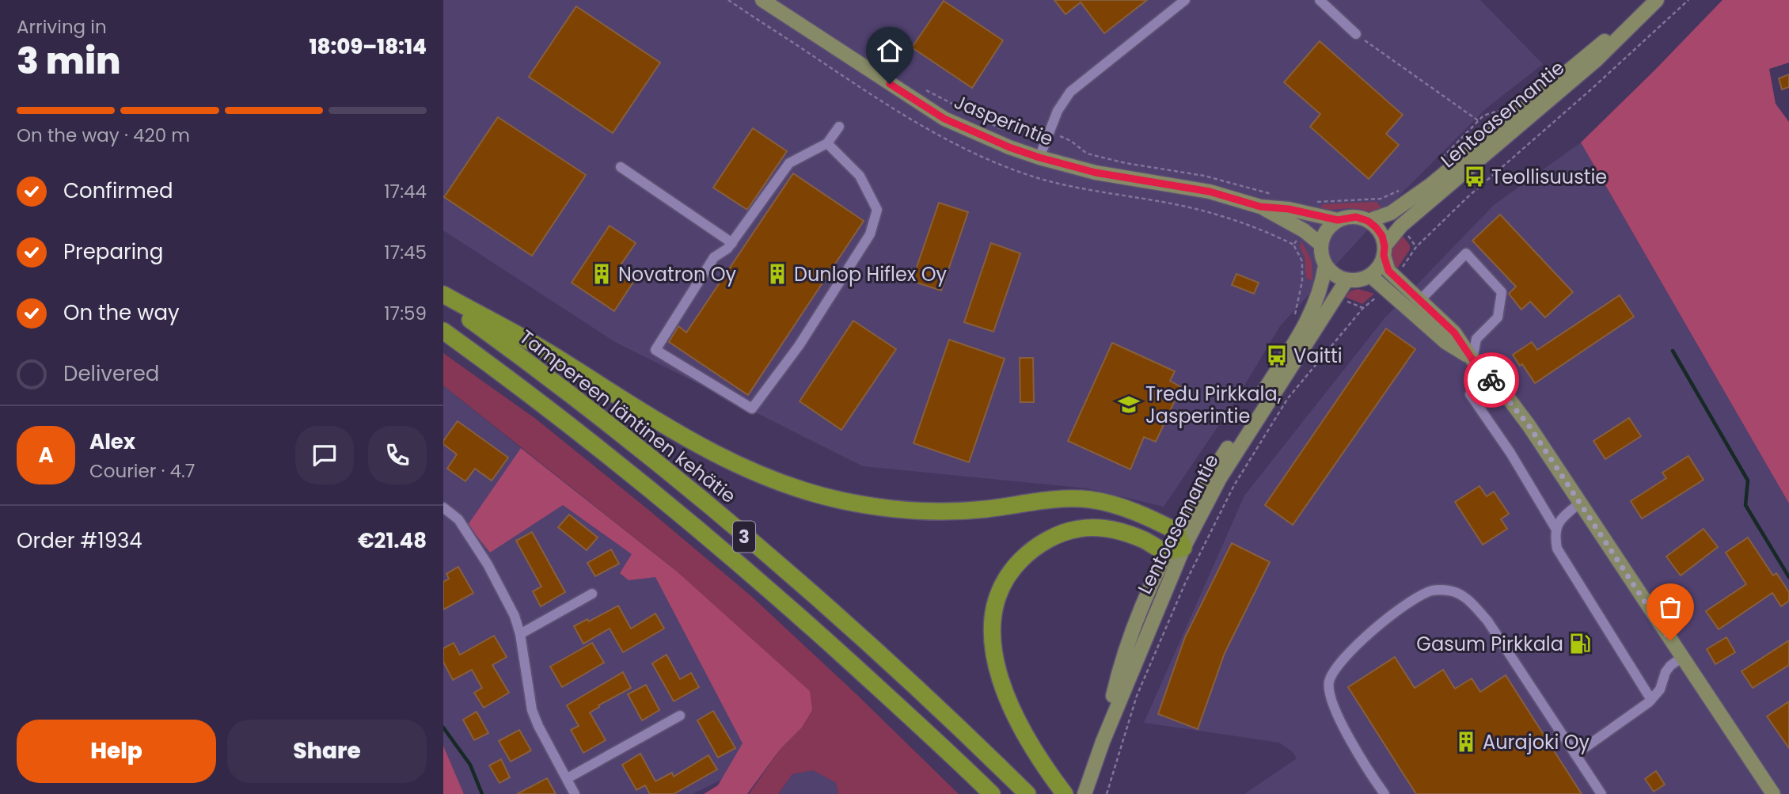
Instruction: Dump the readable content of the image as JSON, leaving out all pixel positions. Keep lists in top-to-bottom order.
{
  "streets": {
    "highway": ["Tampereen läntinen kehätie", "3"],
    "main road": ["Lentoasemantie", "Jasperintie"]
  },
  "crossings": [
    ["Lentoasemantie", "Jasperintie"]
  ],
  "places": {
    "bus stop": ["Teollisuustie", "Vaitti"],
    "building": ["Novatron Oy", "Dunlop Hiflex Oy", "Aurajoki Oy"],
    "school or university": ["Tredu Pirkkala, Jasperintie"],
    "fuel station": ["Gasum Pirkkala"]
  },
  "page": {
    "heading": ["3 min", "Arriving in", "18:09–18:14"],
    "panel": [
      "Alex",
      "Courier · 4.7",
      "Order #1934",
      "€21.48"
    ],
    "bar": "On the way · 420 m",
    "list": [
      ["Confirmed", "17:44"],
      ["Preparing", "17:45"],
      ["On the way", "17:59"],
      "Delivered"
    ],
    "round": "A",
    "buttons": ["Help", "Share"]
  }
}
